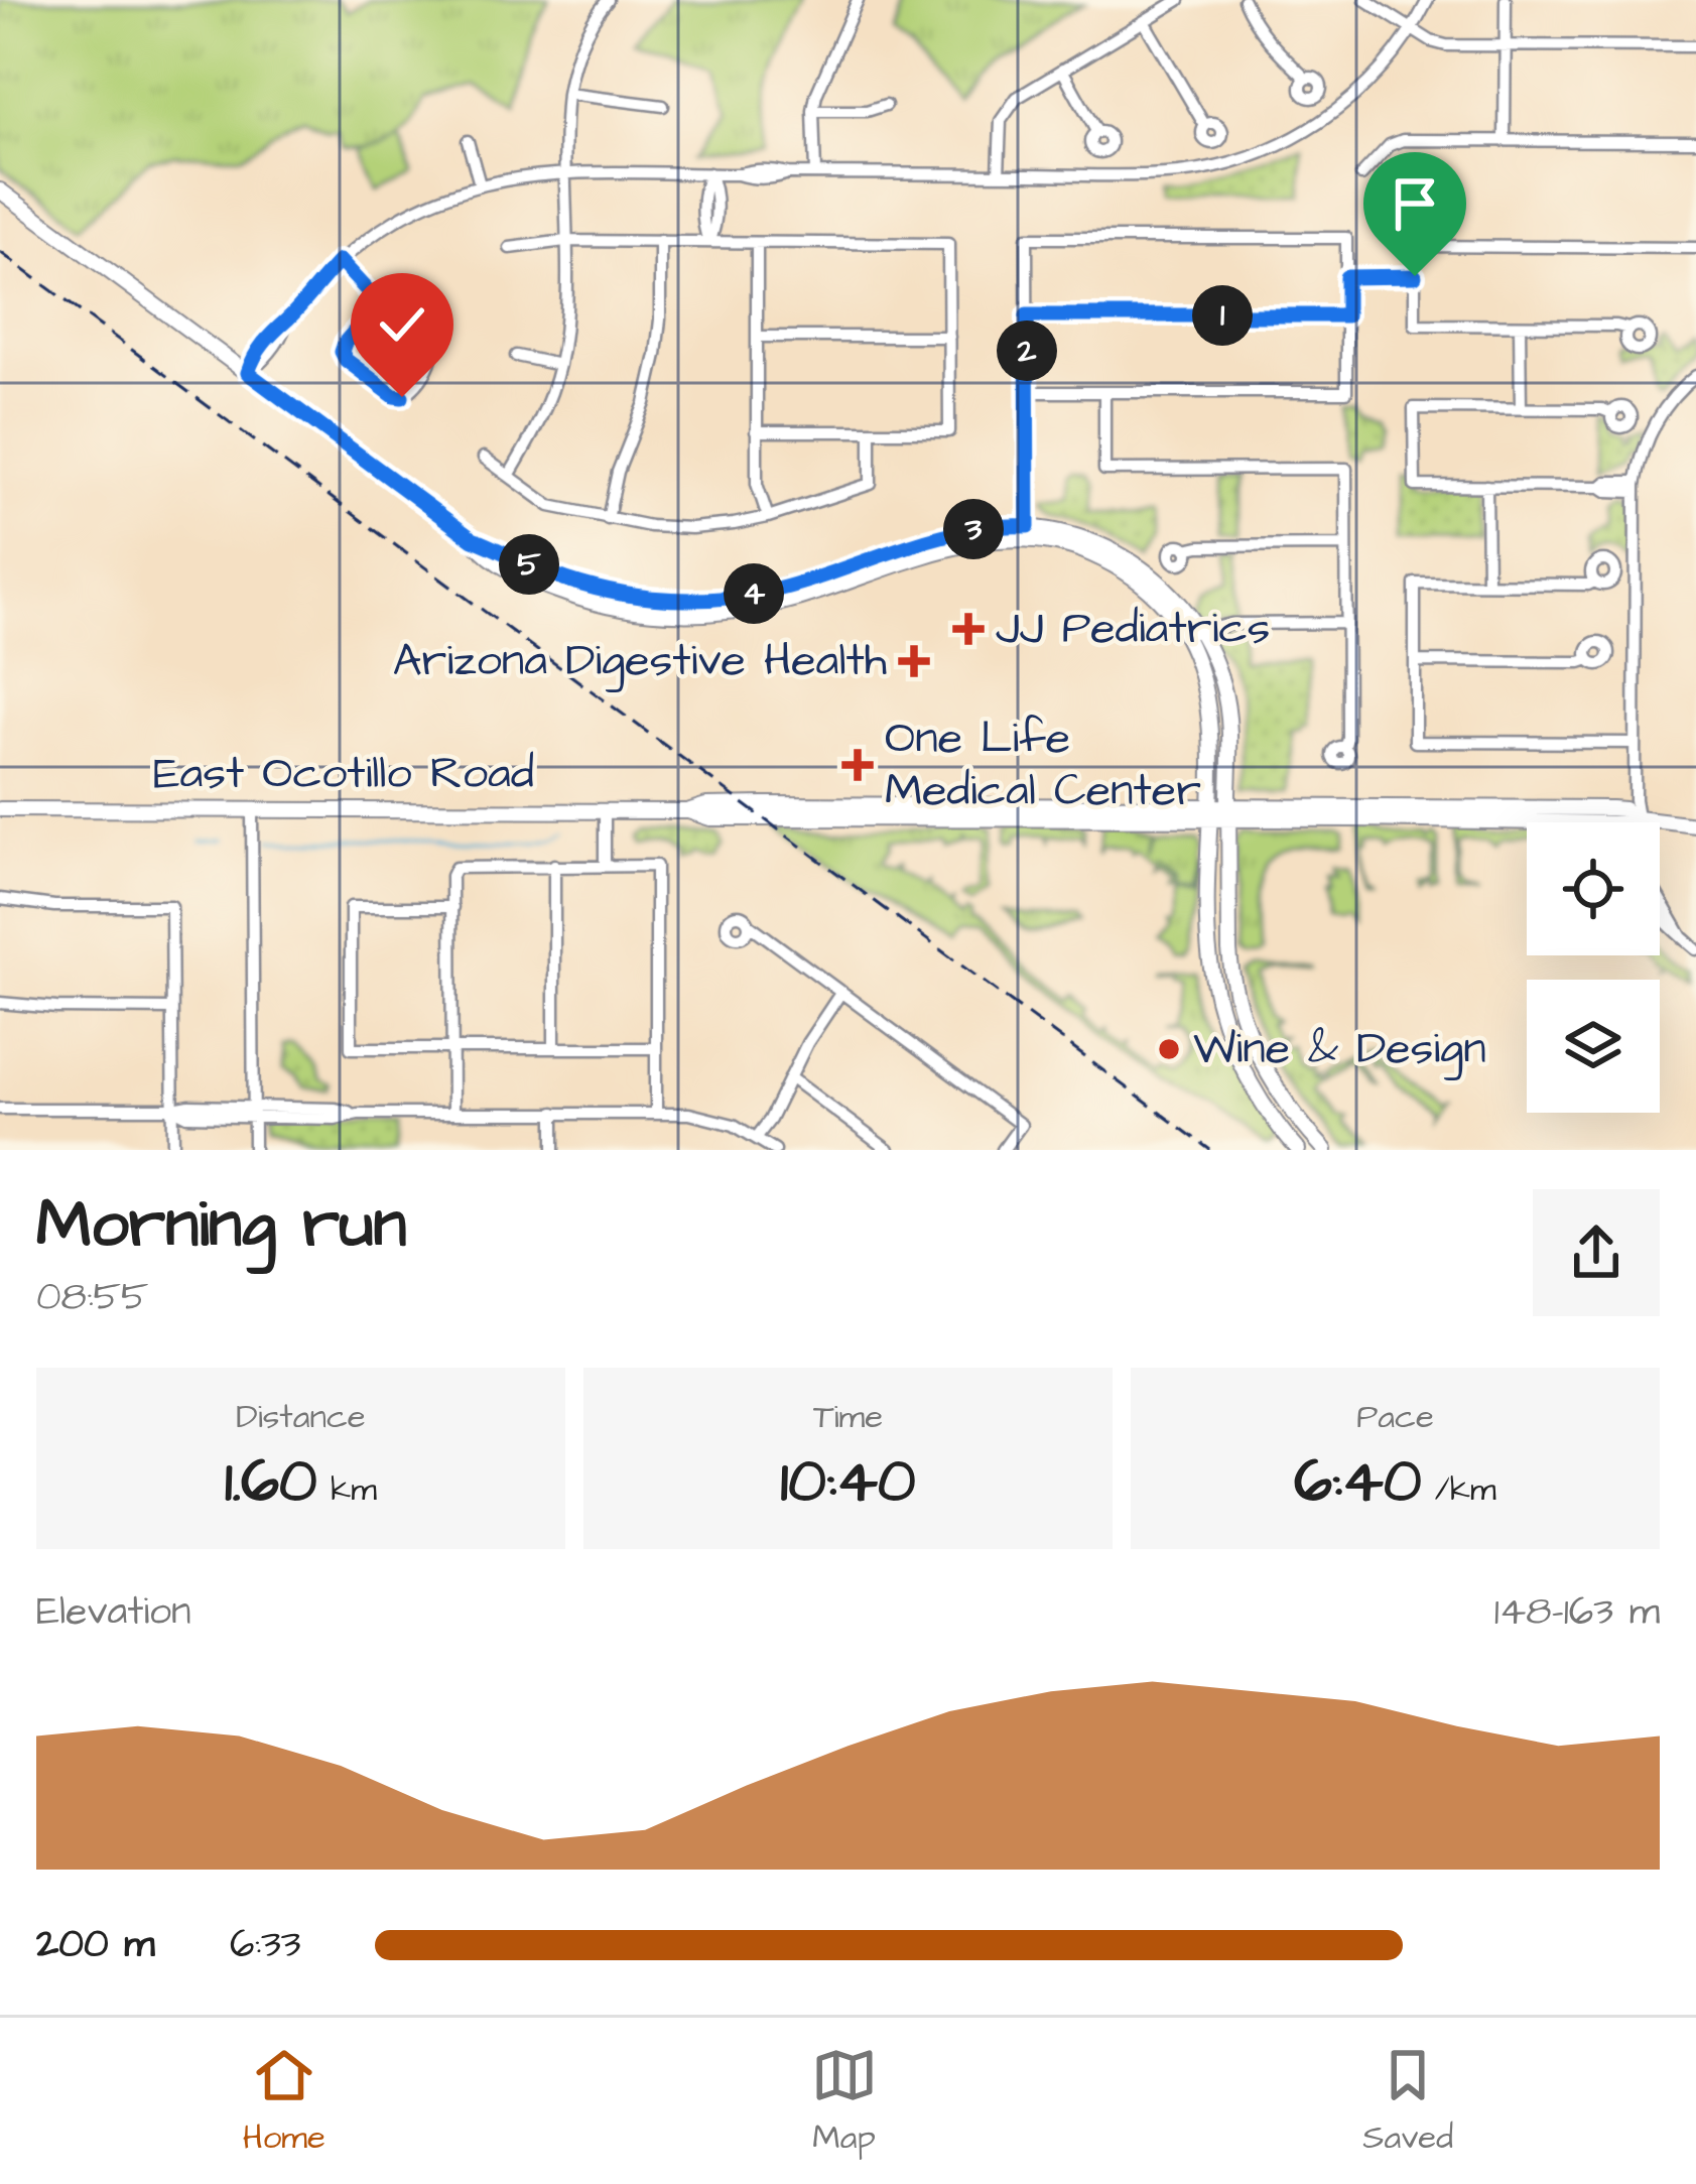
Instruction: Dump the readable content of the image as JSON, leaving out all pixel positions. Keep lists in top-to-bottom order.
{
  "streets": {
    "main road": ["East Ocotillo Road"]
  },
  "places": {
    "health": ["JJ Pediatrics", "Arizona Digestive Health", "One Life Medical Center"],
    "other": ["Wine & Design"]
  },
  "page": {
    "pins": [
      "1",
      "2",
      "3",
      "5",
      "4"
    ],
    "heading": ["Morning run", "08:55"],
    "stats": [
      ["Distance", "1.60 km"],
      ["Time", "10:40"],
      ["Pace", "6:40 /km"]
    ],
    "chart": ["Elevation", "148–163 m"],
    "list": [
      {
        "name": "200 m",
        "note": "6:33"
      }
    ],
    "tabs": ["Home", "Map", "Saved"]
  }
}
